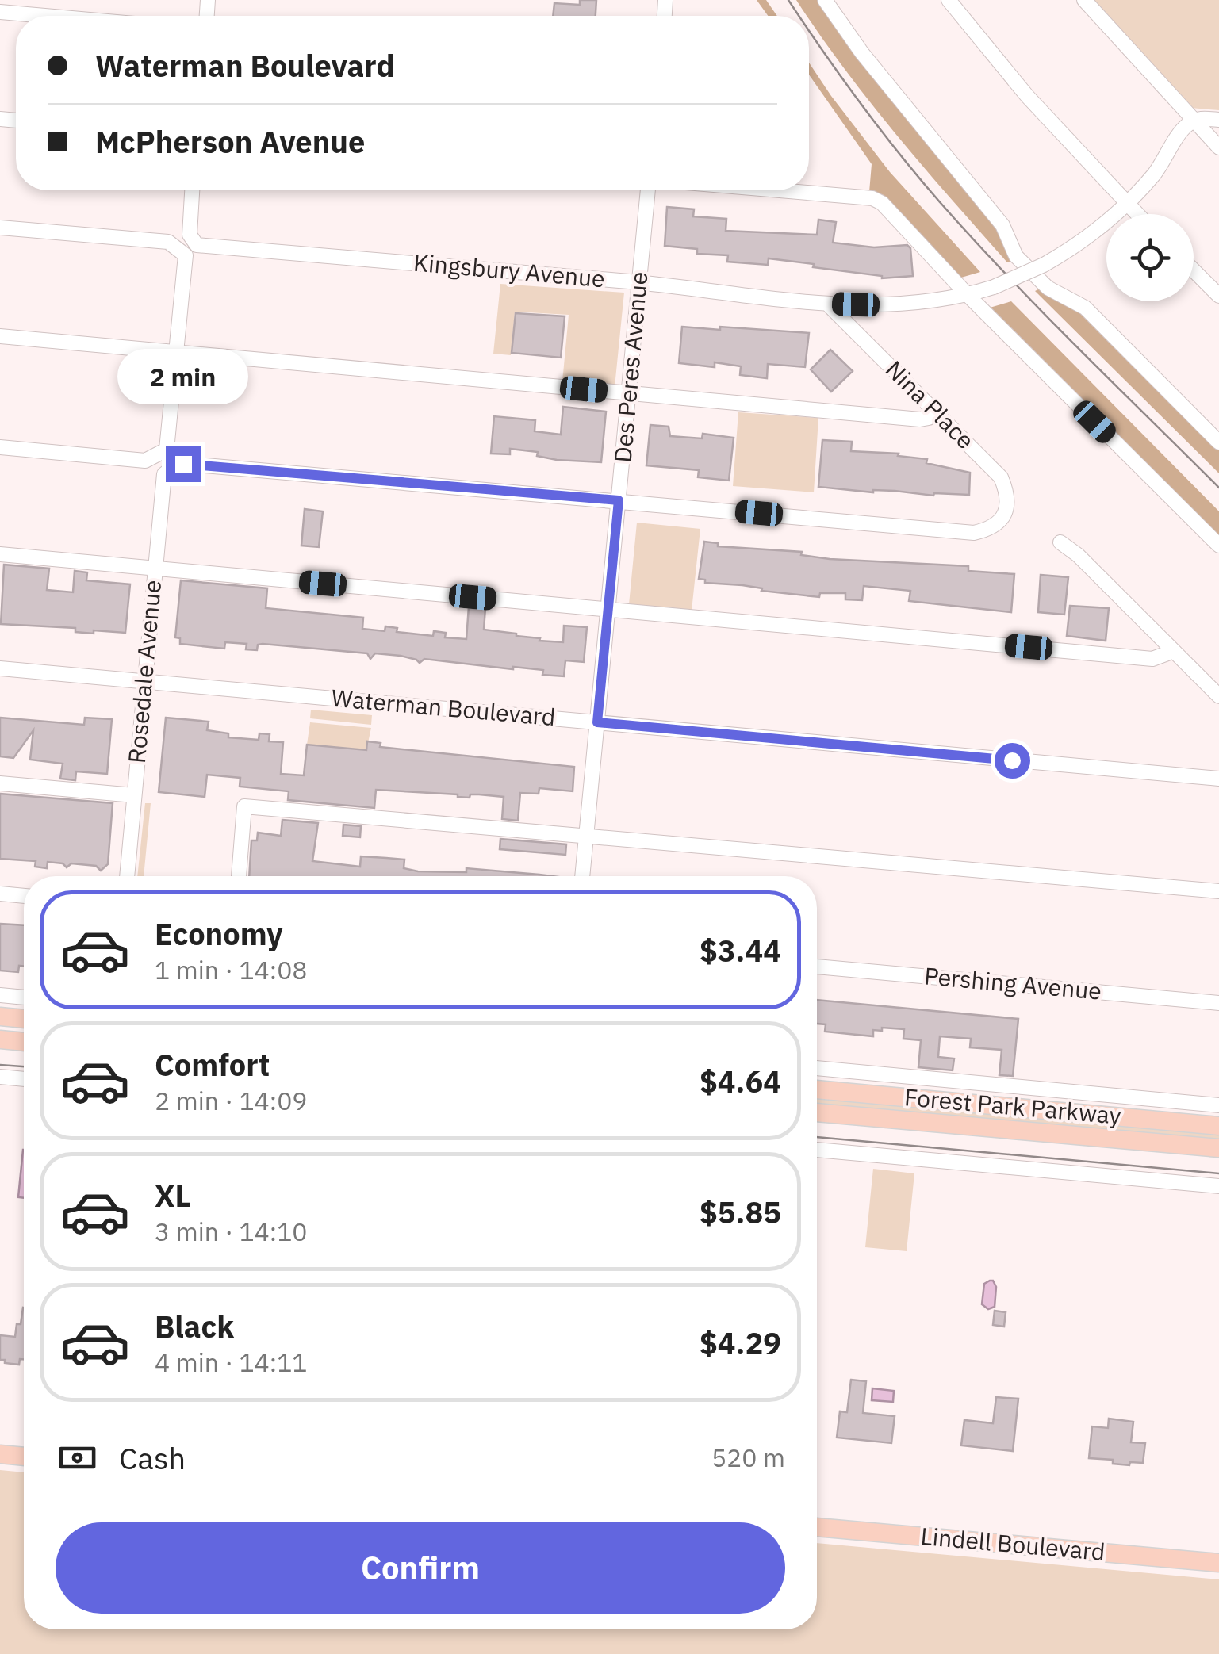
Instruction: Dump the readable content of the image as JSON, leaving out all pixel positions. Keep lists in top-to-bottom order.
{
  "streets": {
    "main road": ["Forest Park Parkway", "Lindell Boulevard"],
    "street": [
      "Kingsbury Avenue",
      "Des Peres Avenue",
      "Nina Place",
      "Rosedale Avenue",
      "Waterman Boulevard",
      "Pershing Avenue"
    ]
  },
  "crossings": [
    ["Kingsbury Avenue", "Des Peres Avenue"],
    ["Kingsbury Avenue", "Nina Place"],
    ["Des Peres Avenue", "Nina Place"],
    ["Des Peres Avenue", "Rosedale Avenue"],
    ["Des Peres Avenue", "Waterman Boulevard"],
    ["Nina Place", "Rosedale Avenue"],
    ["Rosedale Avenue", "Waterman Boulevard"]
  ],
  "page": {
    "banner": ["Waterman Boulevard", "McPherson Avenue"],
    "bubble": "2 min",
    "list": [
      {
        "name": "Economy",
        "note": "1 min · 14:08",
        "value": "$3.44"
      },
      {
        "name": "Comfort",
        "note": "2 min · 14:09",
        "value": "$4.64"
      },
      {
        "name": "XL",
        "note": "3 min · 14:10",
        "value": "$5.85"
      },
      {
        "name": "Black",
        "note": "4 min · 14:11",
        "value": "$4.29"
      }
    ],
    "pay": ["Cash", "520 m"],
    "buttons": "Confirm"
  }
}
